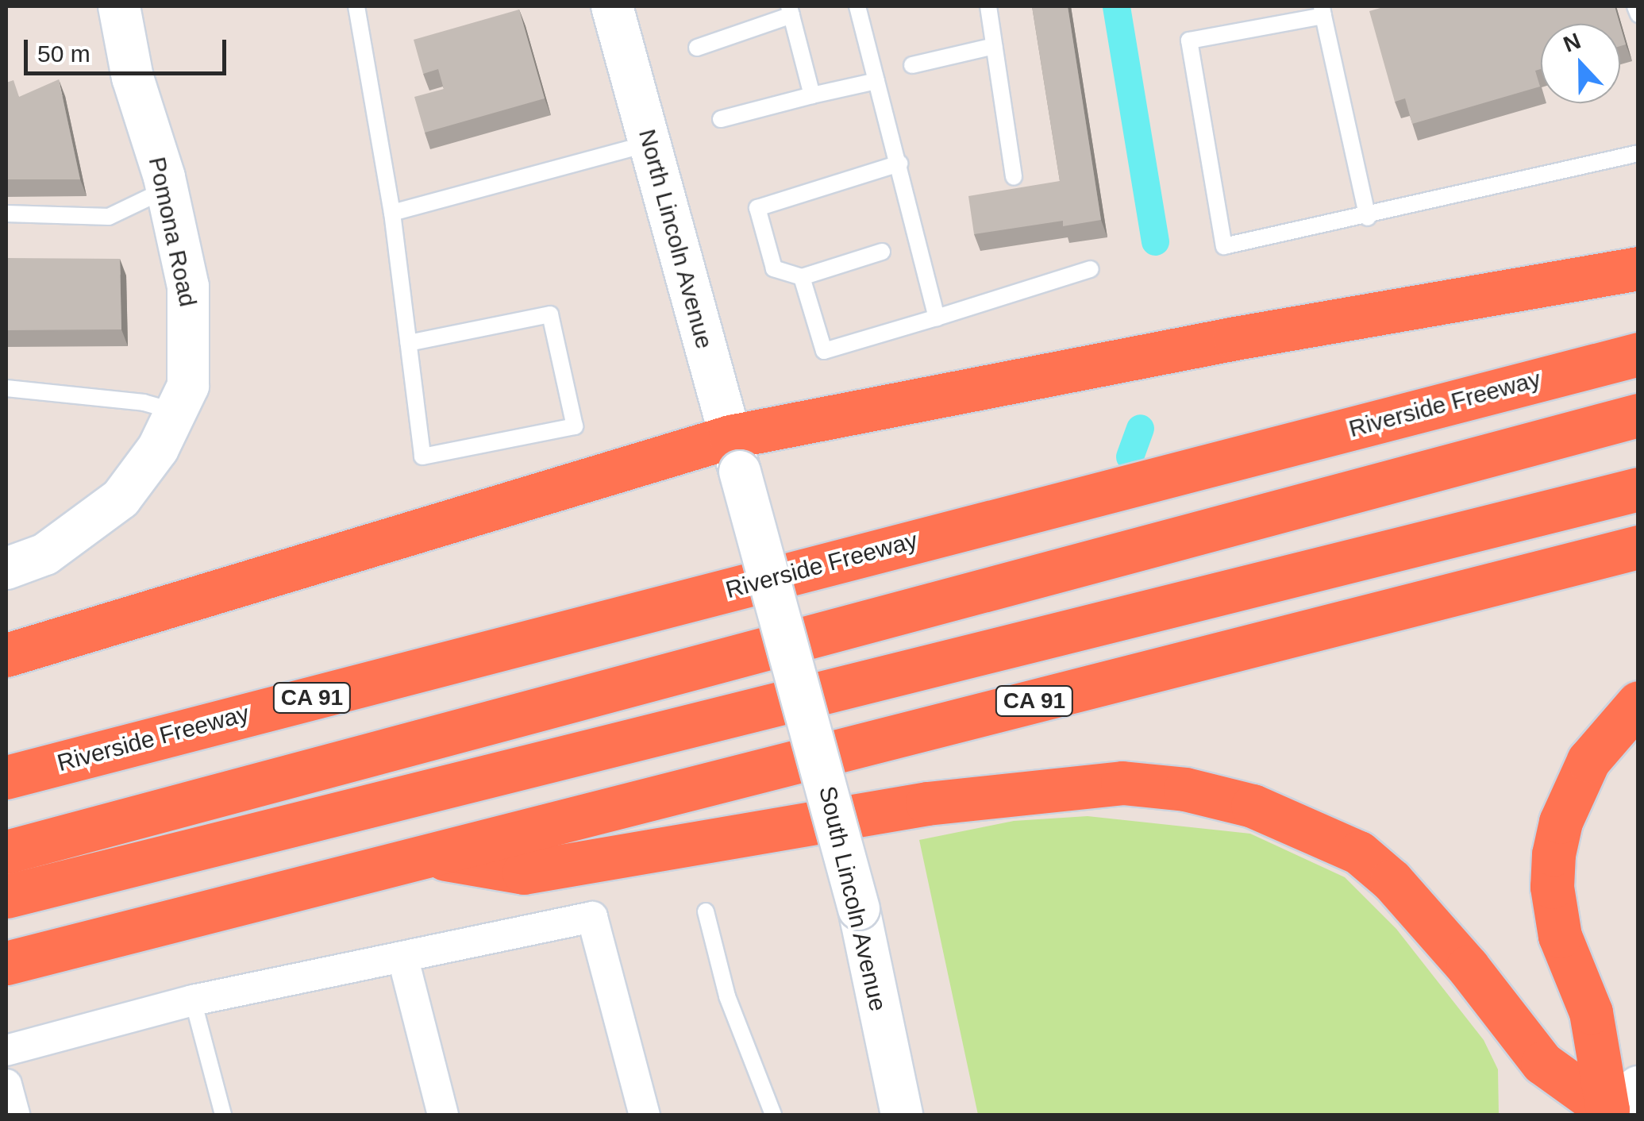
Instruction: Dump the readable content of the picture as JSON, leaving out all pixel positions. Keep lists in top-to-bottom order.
{
  "streets": {
    "highway": ["Riverside Freeway", "CA 91"],
    "main road": ["Pomona Road", "North Lincoln Avenue", "South Lincoln Avenue"]
  },
  "crossings": [
    ["North Lincoln Avenue", "South Lincoln Avenue"]
  ],
  "scale_bar": "50 m",
  "north": "top"
}
